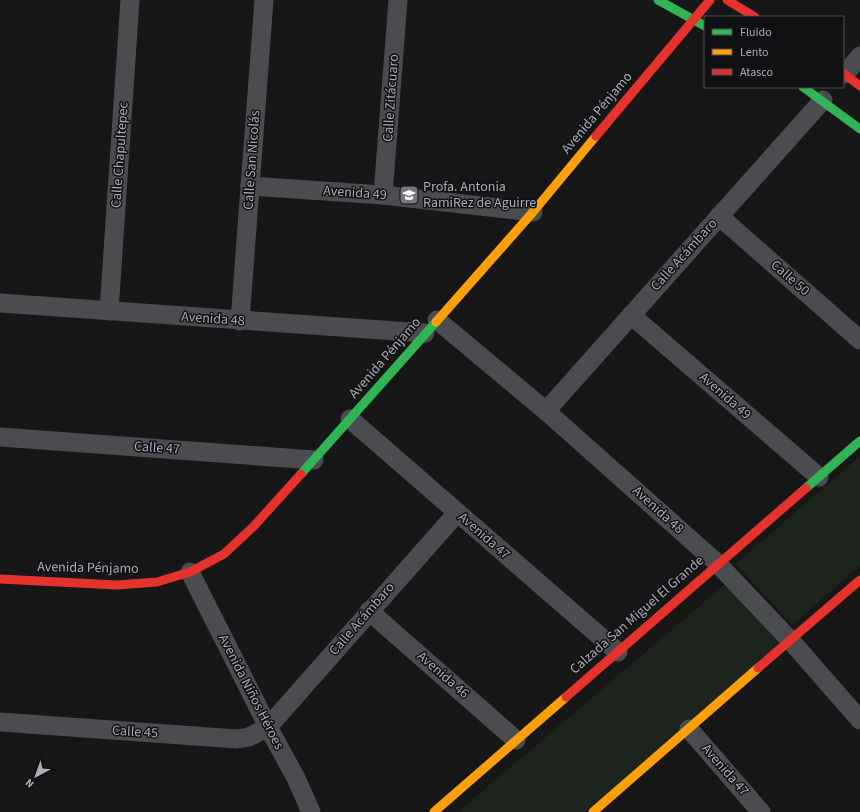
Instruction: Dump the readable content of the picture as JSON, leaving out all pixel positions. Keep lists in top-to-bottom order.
{
  "streets": {
    "street": [
      "Calle Zitácuaro",
      "Avenida Pénjamo",
      "Calle Chapultepec",
      "Calle San Nicolás",
      "Avenida 49",
      "Calle Acámbaro",
      "Calle 50",
      "Avenida 48",
      "Calle 47",
      "Avenida 47",
      "Calzada San Miguel El Grande",
      "Avenida 46",
      "Avenida Niños Héroes",
      "Calle 45"
    ]
  },
  "crossings": [
    ["Calle Zitácuaro", "Avenida 49"],
    ["Avenida Pénjamo", "Avenida 49"],
    ["Avenida Pénjamo", "Avenida 48"],
    ["Avenida Pénjamo", "Calle 47"],
    ["Avenida Pénjamo", "Avenida 47"],
    ["Avenida Pénjamo", "Avenida Niños Héroes"],
    ["Calle Chapultepec", "Avenida 48"],
    ["Calle San Nicolás", "Avenida 49"],
    ["Calle San Nicolás", "Avenida 48"],
    ["Avenida 49", "Calle Acámbaro"],
    ["Avenida 49", "Calzada San Miguel El Grande"],
    ["Calle Acámbaro", "Calle 50"],
    ["Calle Acámbaro", "Avenida 48"],
    ["Calle Acámbaro", "Avenida 47"],
    ["Calle Acámbaro", "Avenida 46"],
    ["Calle Acámbaro", "Avenida Niños Héroes"],
    ["Calle Acámbaro", "Calle 45"],
    ["Avenida 48", "Calzada San Miguel El Grande"],
    ["Avenida 47", "Calzada San Miguel El Grande"],
    ["Calzada San Miguel El Grande", "Avenida 46"],
    ["Avenida Niños Héroes", "Calle 45"]
  ],
  "places": {
    "school or university": ["Profa. Antonia RamiRez de Aguirre"]
  },
  "legend": ["Fluido", "Lento", "Atasco"],
  "north": "bottom left"
}
